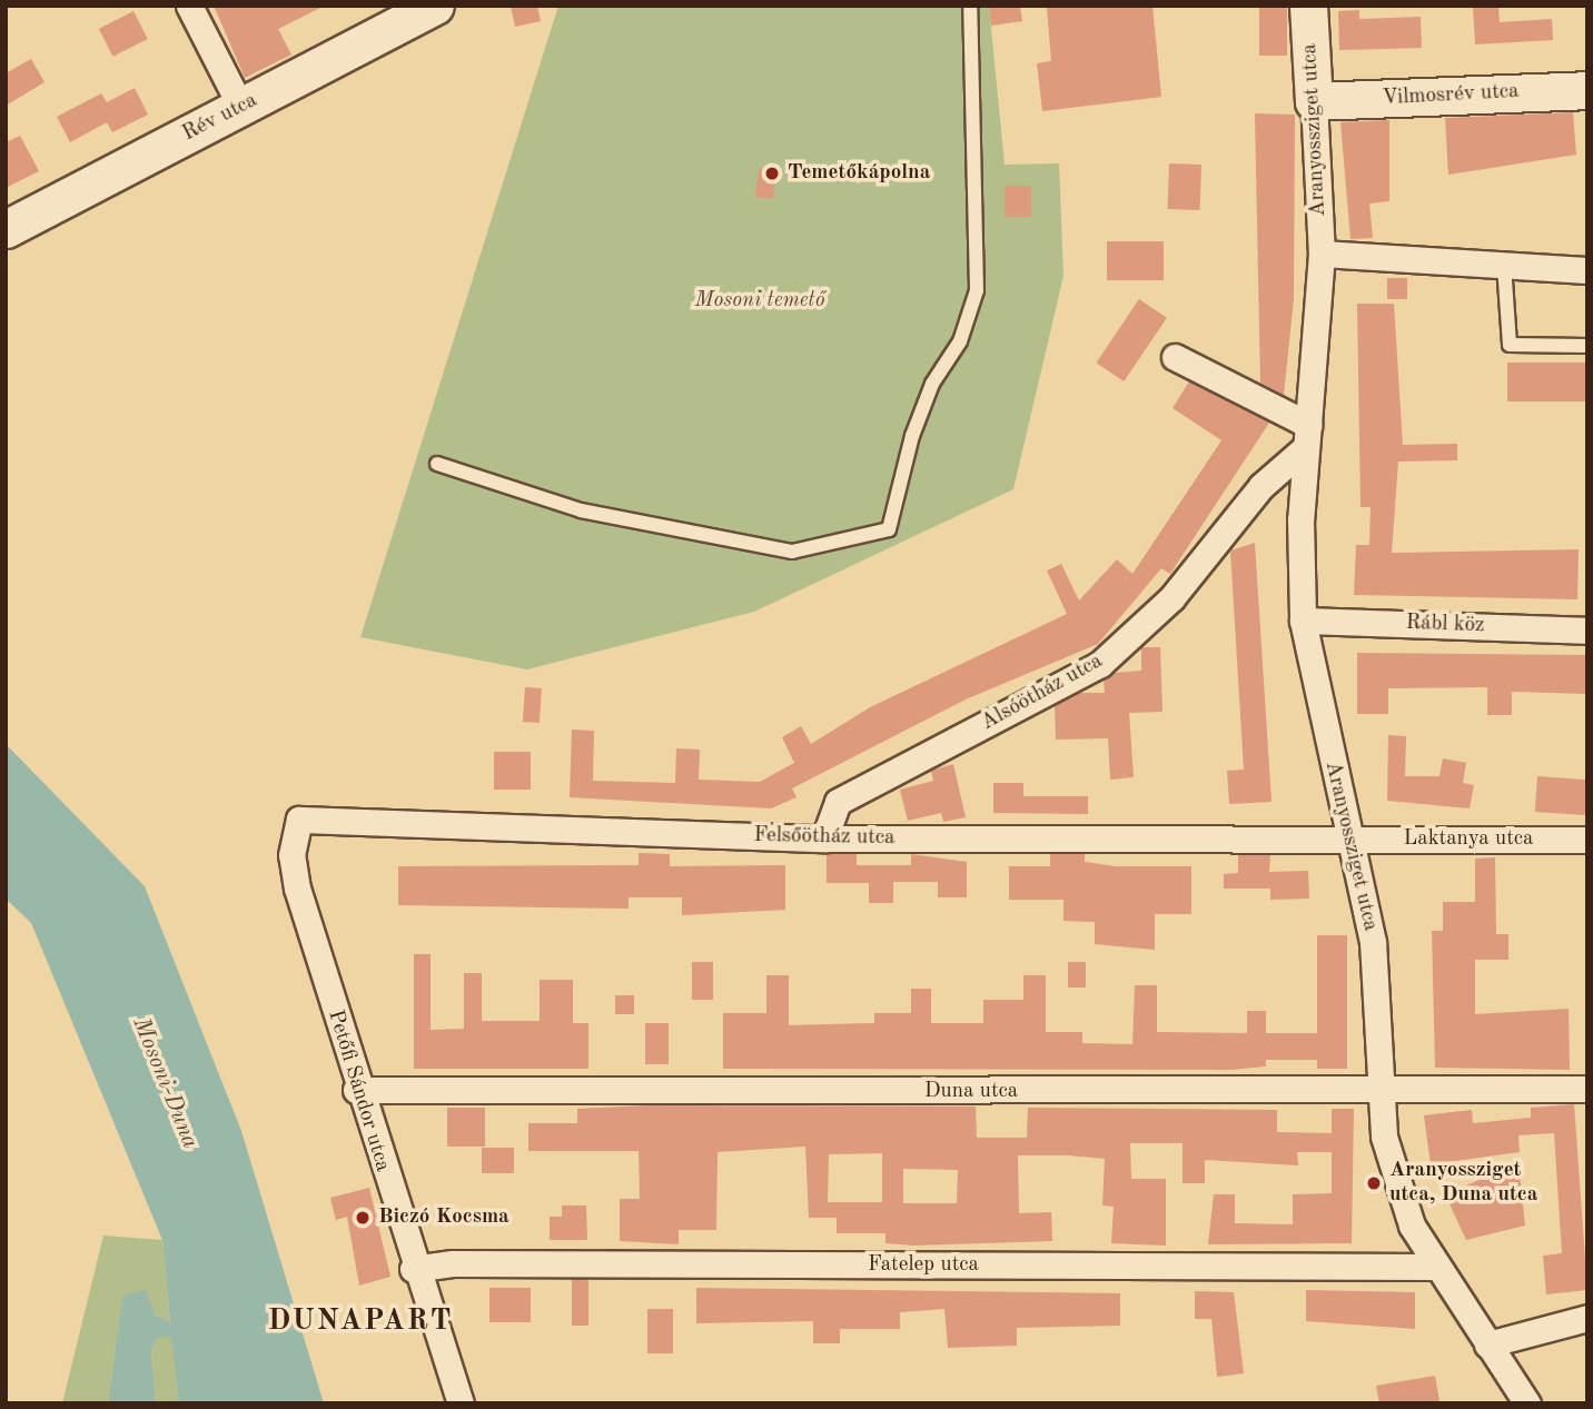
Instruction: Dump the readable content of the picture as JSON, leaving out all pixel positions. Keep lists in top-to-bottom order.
{
  "streets": {
    "main road": ["Vilmosrév utca", "Rév utca", "Aranyossziget utca"],
    "street": [
      "Rábl köz",
      "Alsóötház utca",
      "Felsőötház utca",
      "Laktanya utca",
      "Petőfi Sándor utca",
      "Duna utca",
      "Fatelep utca"
    ]
  },
  "crossings": [
    ["Vilmosrév utca", "Aranyossziget utca"],
    ["Aranyossziget utca", "Rábl köz"],
    ["Aranyossziget utca", "Alsóötház utca"],
    ["Aranyossziget utca", "Felsőötház utca"],
    ["Aranyossziget utca", "Laktanya utca"],
    ["Aranyossziget utca", "Duna utca"],
    ["Aranyossziget utca", "Fatelep utca"],
    ["Alsóötház utca", "Felsőötház utca"],
    ["Felsőötház utca", "Laktanya utca"],
    ["Felsőötház utca", "Petőfi Sándor utca"],
    ["Petőfi Sándor utca", "Duna utca"],
    ["Petőfi Sándor utca", "Fatelep utca"]
  ],
  "districts": ["DUNAPART"],
  "water": ["Mosoni-Duna"],
  "parks": ["Mosoni temető"],
  "places": ["Temetőkápolna", "Aranyossziget utca, Duna utca", "Biczó Kocsma"]
}
